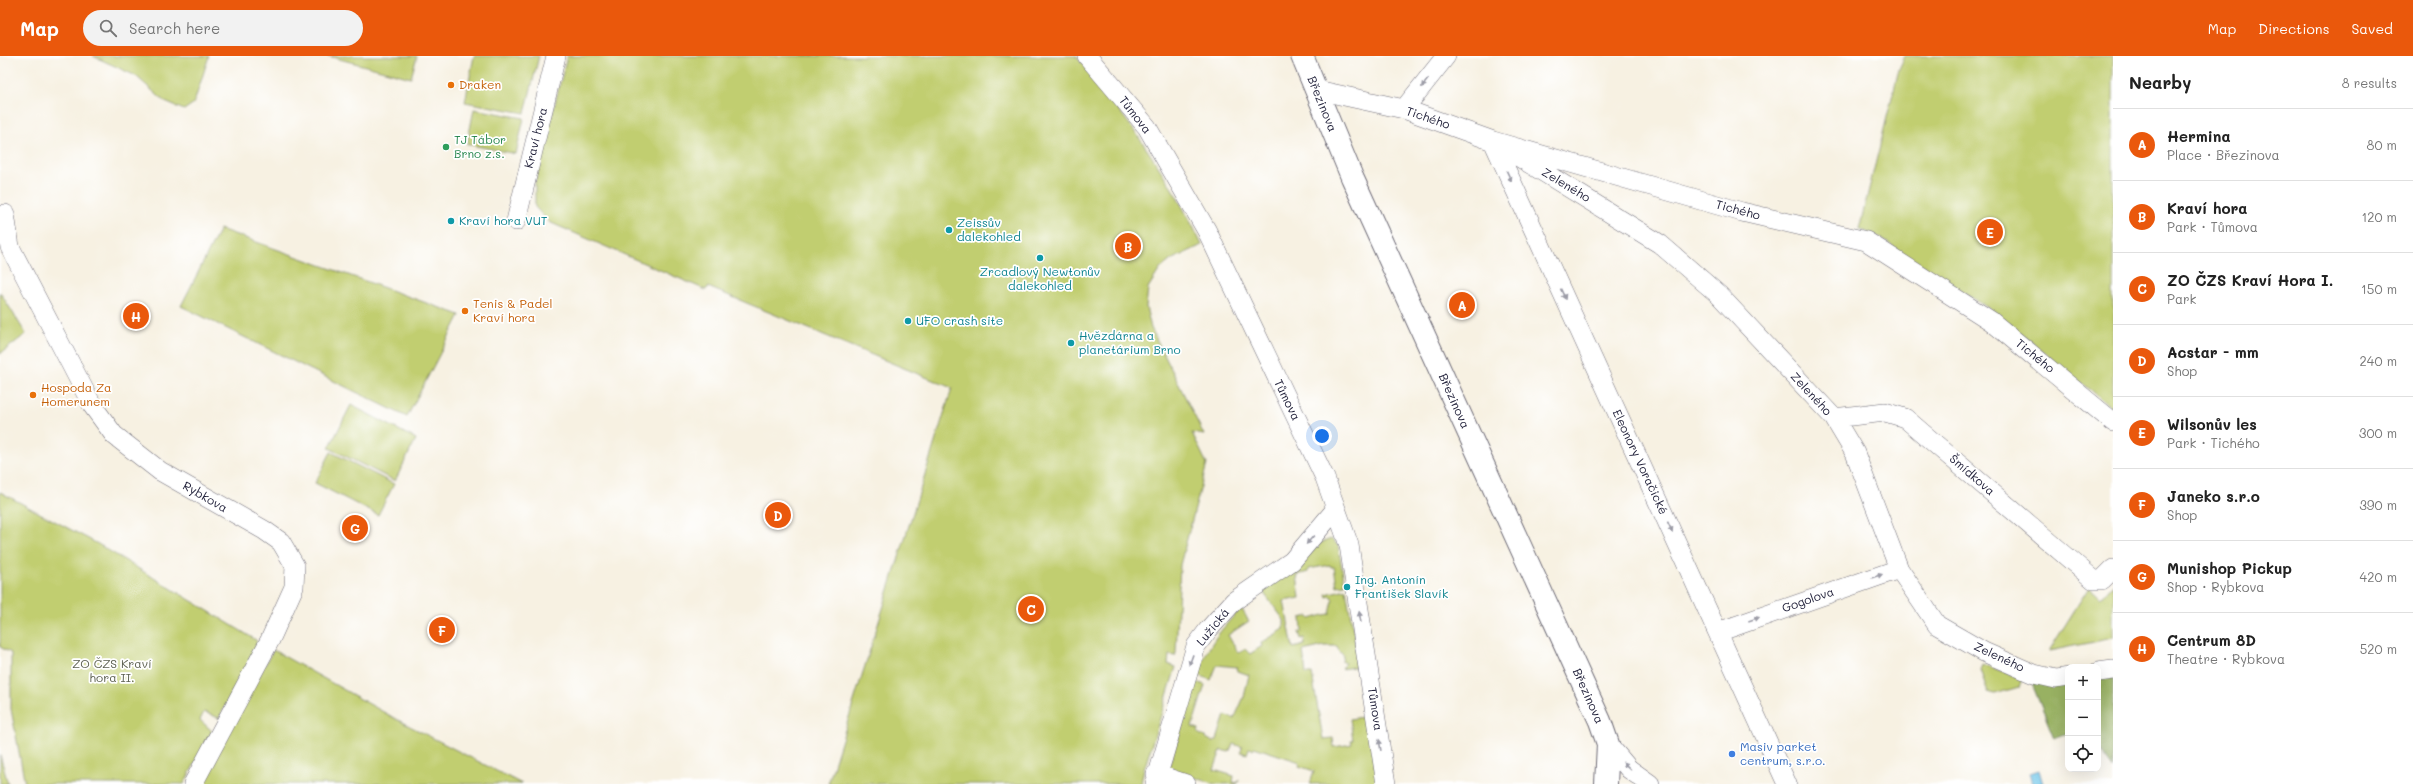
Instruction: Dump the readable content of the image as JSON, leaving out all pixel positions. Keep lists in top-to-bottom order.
{
  "streets": {
    "street": [
      "Březinova",
      "Tůmova",
      "Tichého",
      "Kraví hora",
      "Zeleného",
      "Eleonory Voračické",
      "Šmídkova",
      "Rybkova",
      "Gogolova",
      "Lužická"
    ]
  },
  "crossings": [
    ["Březinova", "Tichého"],
    ["Tůmova", "Lužická"],
    ["Tichého", "Zeleného"],
    ["Tichého", "Eleonory Voračické"],
    ["Zeleného", "Eleonory Voračické"],
    ["Zeleného", "Šmídkova"],
    ["Zeleného", "Gogolova"],
    ["Eleonory Voračické", "Gogolova"]
  ],
  "one_way": ["Eleonory Voračické", "Gogolova", "Lužická"],
  "parks": ["ZO ČZS Kraví hora II."],
  "places": [
    "Draken",
    "TJ Tábor Brno z.s.",
    "Kraví hora VUT",
    "Zeissův dalekohled",
    "Zrcadlový Newtonův dalekohled",
    "Tenis & Padel Kraví hora",
    "UFO crash site",
    "Hvězdárna a planetárium Brno",
    "Hospoda Za Homerunem",
    "Ing. Antonín František Slavík",
    "Masiv parket centrum, s.r.o."
  ],
  "page": {
    "header": "Map",
    "search": "Search here",
    "nav": ["Map", "Directions", "Saved"],
    "heading": ["Nearby", "8 results"],
    "list": [
      {
        "mark": "A",
        "name": "Hermina",
        "note": "Place · Březinova",
        "value": "80 m"
      },
      {
        "mark": "B",
        "name": "Kraví hora",
        "note": "Park · Tůmova",
        "value": "120 m"
      },
      {
        "mark": "C",
        "name": "ZO ČZS Kraví Hora I.",
        "note": "Park",
        "value": "150 m"
      },
      {
        "mark": "D",
        "name": "Acstar - mm",
        "note": "Shop",
        "value": "240 m"
      },
      {
        "mark": "E",
        "name": "Wilsonův les",
        "note": "Park · Tichého",
        "value": "300 m"
      },
      {
        "mark": "F",
        "name": "Janeko s.r.o",
        "note": "Shop",
        "value": "390 m"
      },
      {
        "mark": "G",
        "name": "Munishop Pickup",
        "note": "Shop · Rybkova",
        "value": "420 m"
      },
      {
        "mark": "H",
        "name": "Centrum 8D",
        "note": "Theatre · Rybkova",
        "value": "520 m"
      }
    ],
    "pins": [
      "E",
      "B",
      "A",
      "H",
      "D",
      "G",
      "C",
      "F"
    ],
    "map_buttons": ["+", "−"]
  }
}
